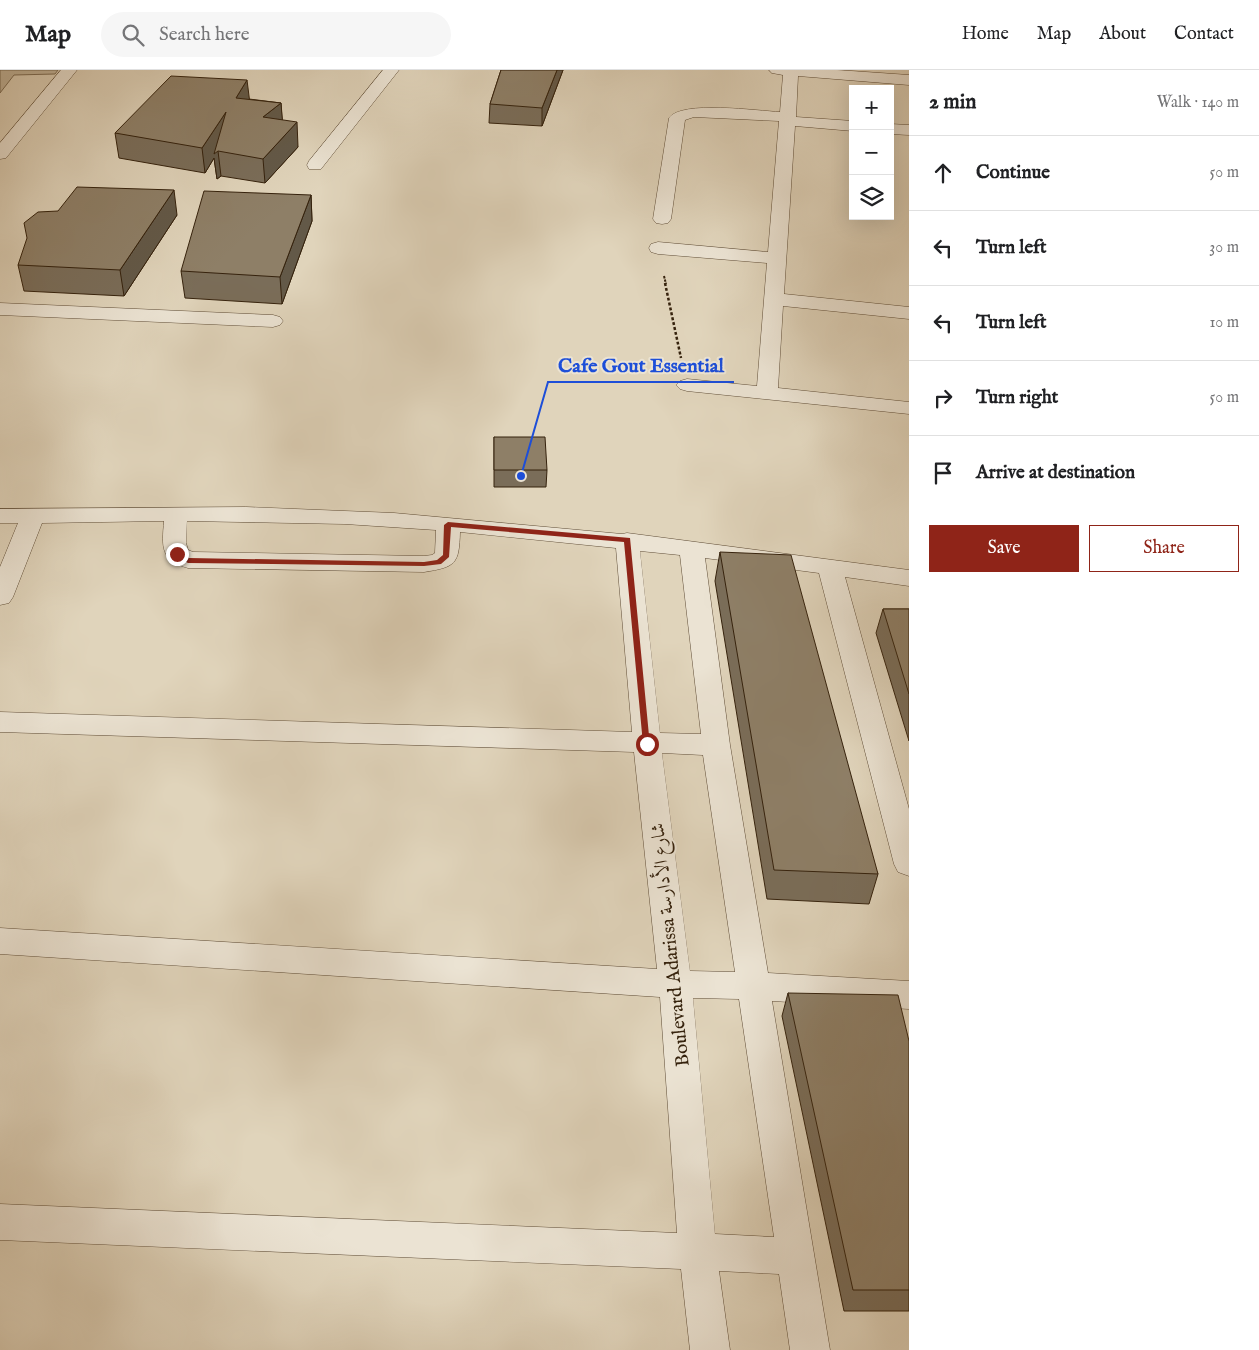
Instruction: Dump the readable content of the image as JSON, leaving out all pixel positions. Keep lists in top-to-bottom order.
{
  "streets": {
    "street": ["Boulevard Adarissa شارع الأدارسة"]
  },
  "places": ["Cafe Gout Essential"],
  "page": {
    "header": "Map",
    "search": "Search here",
    "nav": [
      "Home",
      "Map",
      "About",
      "Contact"
    ],
    "heading": ["2 min", "Walk · 140 m"],
    "map_buttons": ["+", "−"],
    "list": [
      ["Continue", "50 m"],
      ["Turn left", "30 m"],
      ["Turn left", "10 m"],
      ["Turn right", "50 m"],
      "Arrive at destination"
    ],
    "buttons": ["Save", "Share"]
  }
}
